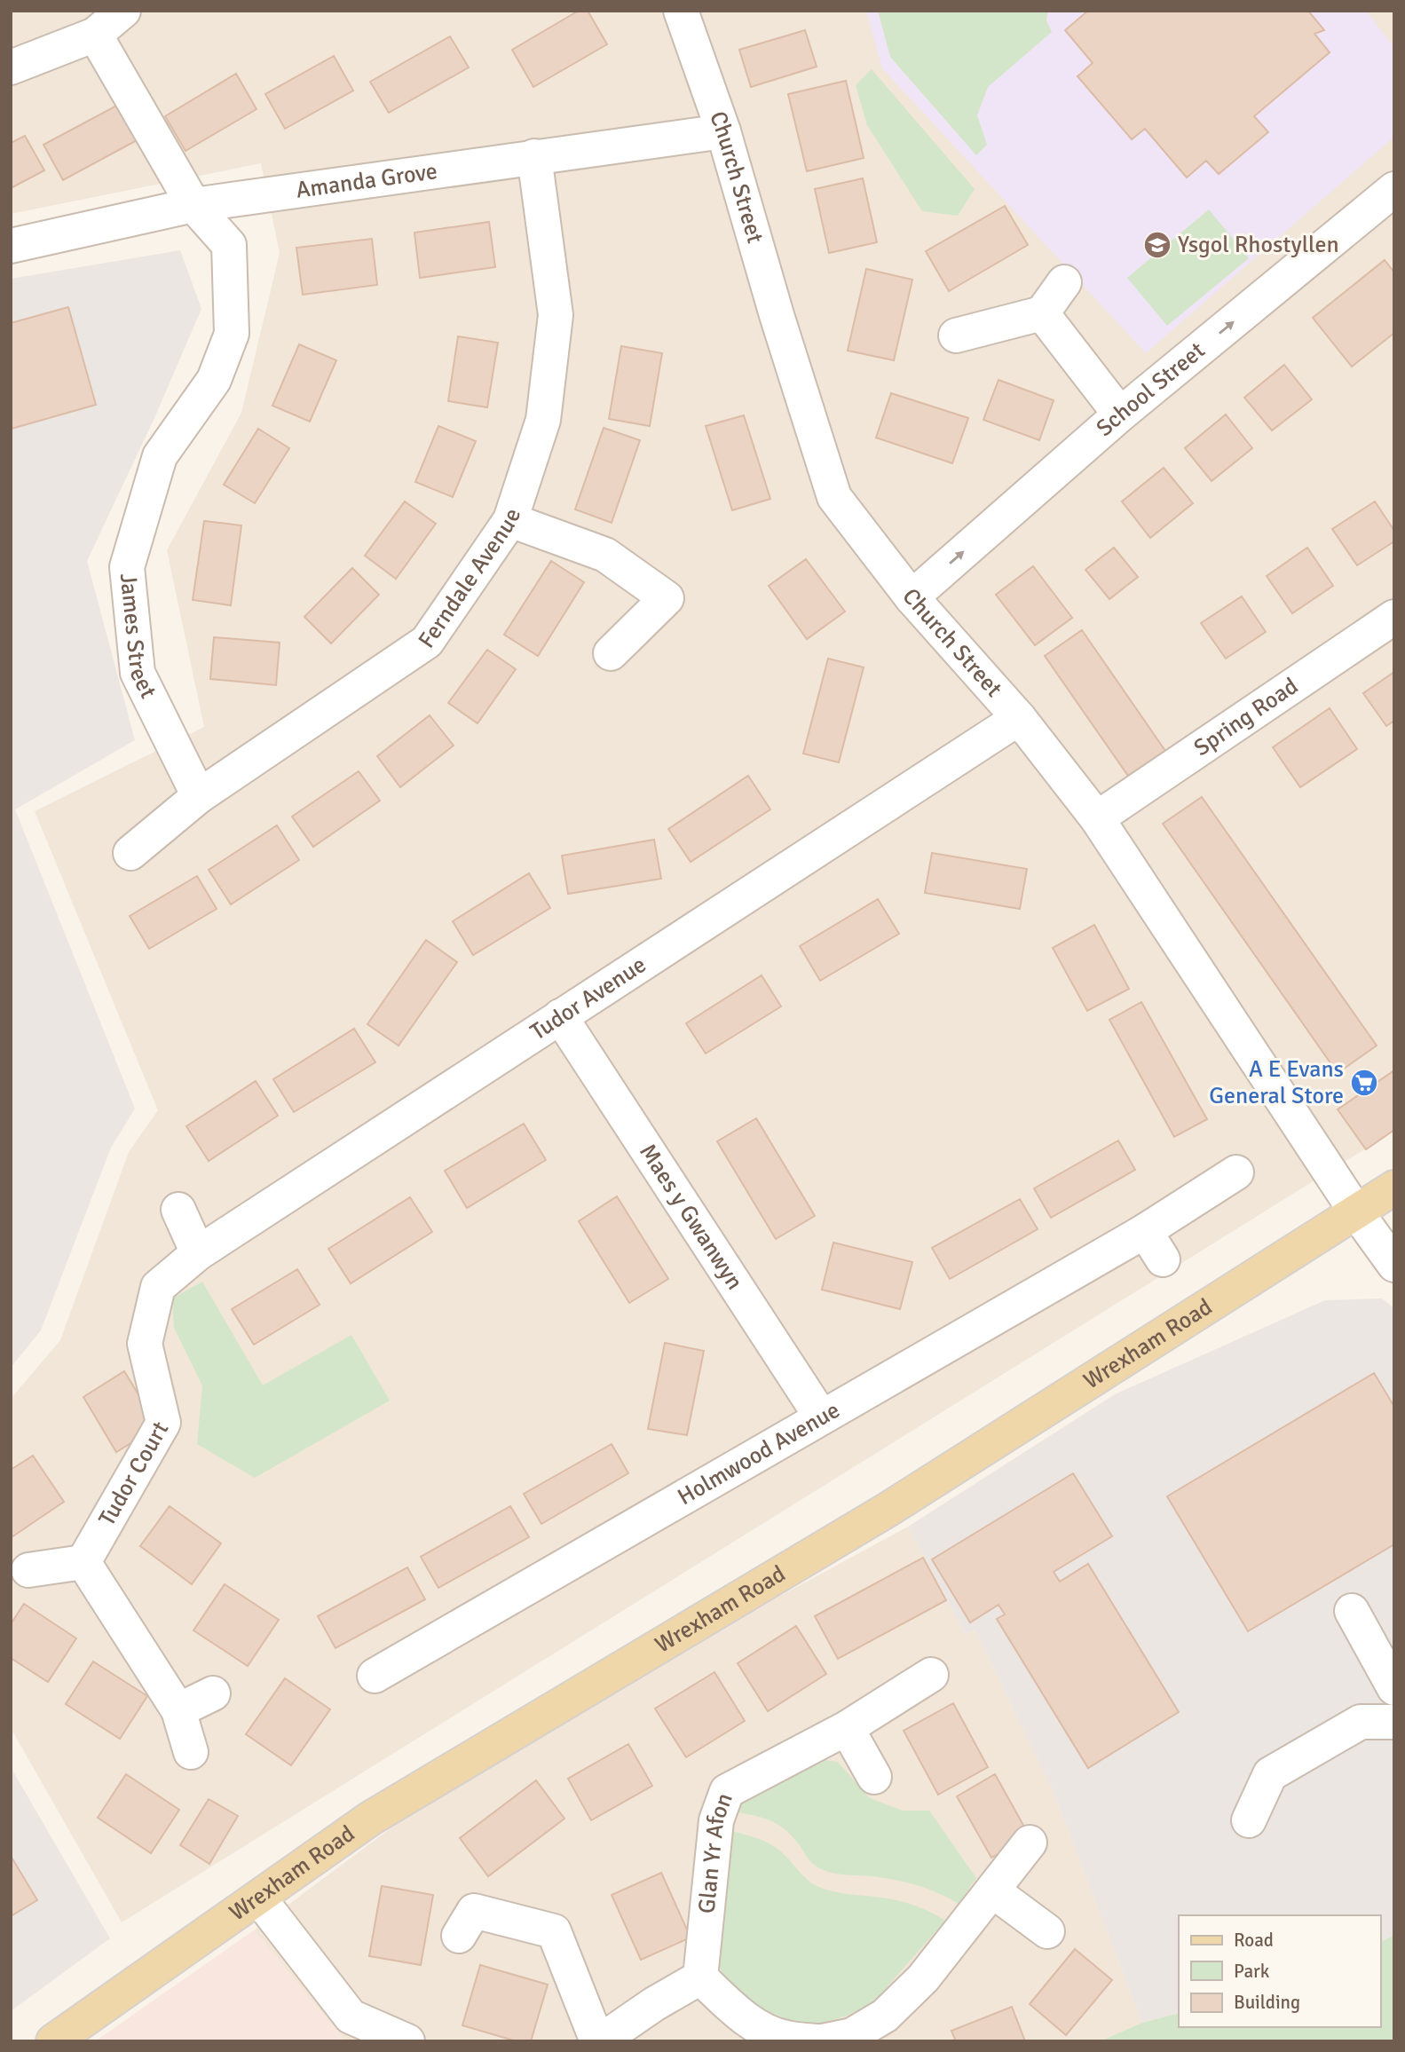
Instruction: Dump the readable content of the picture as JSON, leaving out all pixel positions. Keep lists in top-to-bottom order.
{
  "streets": {
    "main road": ["Wrexham Road"],
    "street": [
      "Church Street",
      "Amanda Grove",
      "School Street",
      "Ferndale Avenue",
      "James Street",
      "Spring Road",
      "Tudor Avenue",
      "Maes y Gwanwyn",
      "Holmwood Avenue",
      "Tudor Court",
      "Glan Yr Afon"
    ]
  },
  "crossings": [
    ["Church Street", "Amanda Grove"],
    ["Church Street", "School Street"],
    ["Church Street", "Spring Road"],
    ["Church Street", "Tudor Avenue"],
    ["Church Street", "Wrexham Road"],
    ["Amanda Grove", "Ferndale Avenue"],
    ["Amanda Grove", "James Street"],
    ["Ferndale Avenue", "James Street"],
    ["Tudor Avenue", "Maes y Gwanwyn"],
    ["Tudor Avenue", "Tudor Court"],
    ["Maes y Gwanwyn", "Holmwood Avenue"]
  ],
  "one_way": ["School Street"],
  "places": {
    "school or university": ["Ysgol Rhostyllen"],
    "supermarket": ["A E Evans General Store"]
  },
  "legend": ["Road", "Park", "Building"]
}
